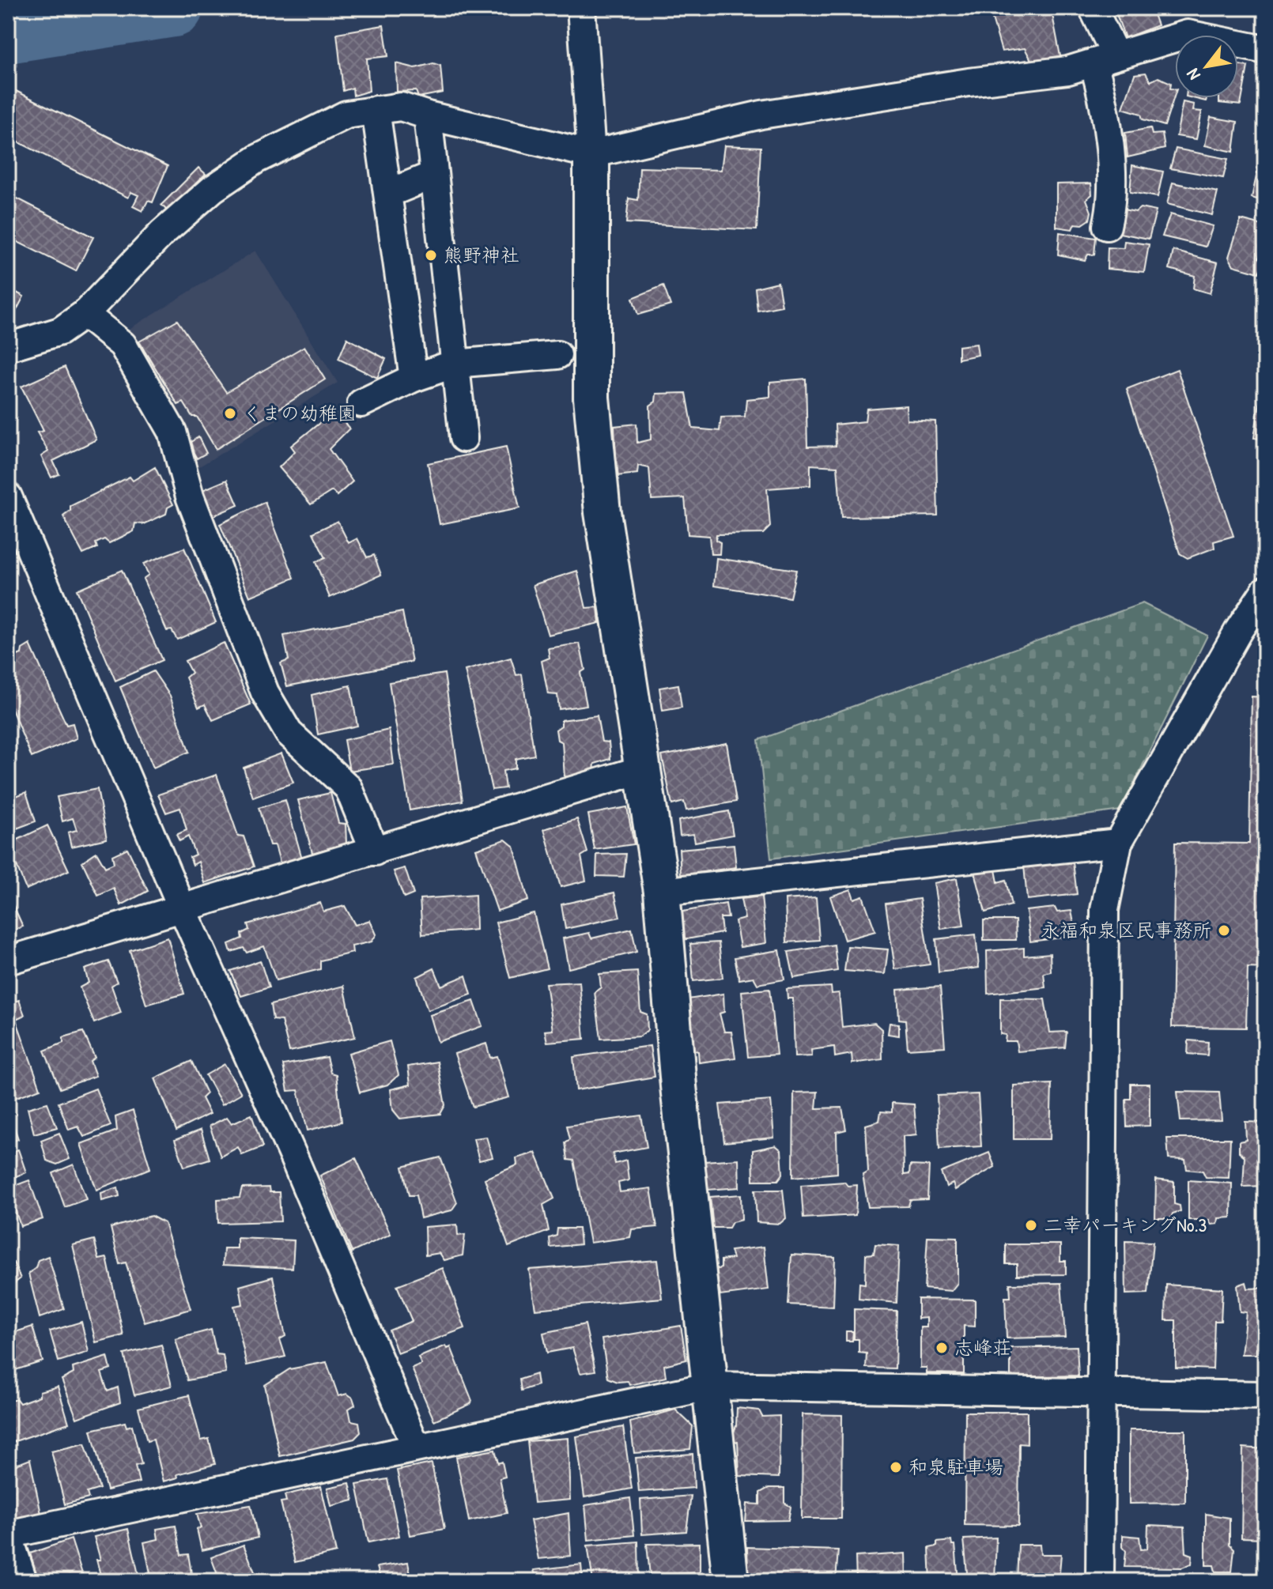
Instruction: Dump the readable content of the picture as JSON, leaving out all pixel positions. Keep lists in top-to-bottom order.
{
  "places": [
    "熊野神社",
    "くまの幼稚園",
    "永福和泉区民事務所",
    "二幸パーキングNo.3",
    "志峰荘",
    "和泉駐車場"
  ],
  "north": "bottom left"
}
